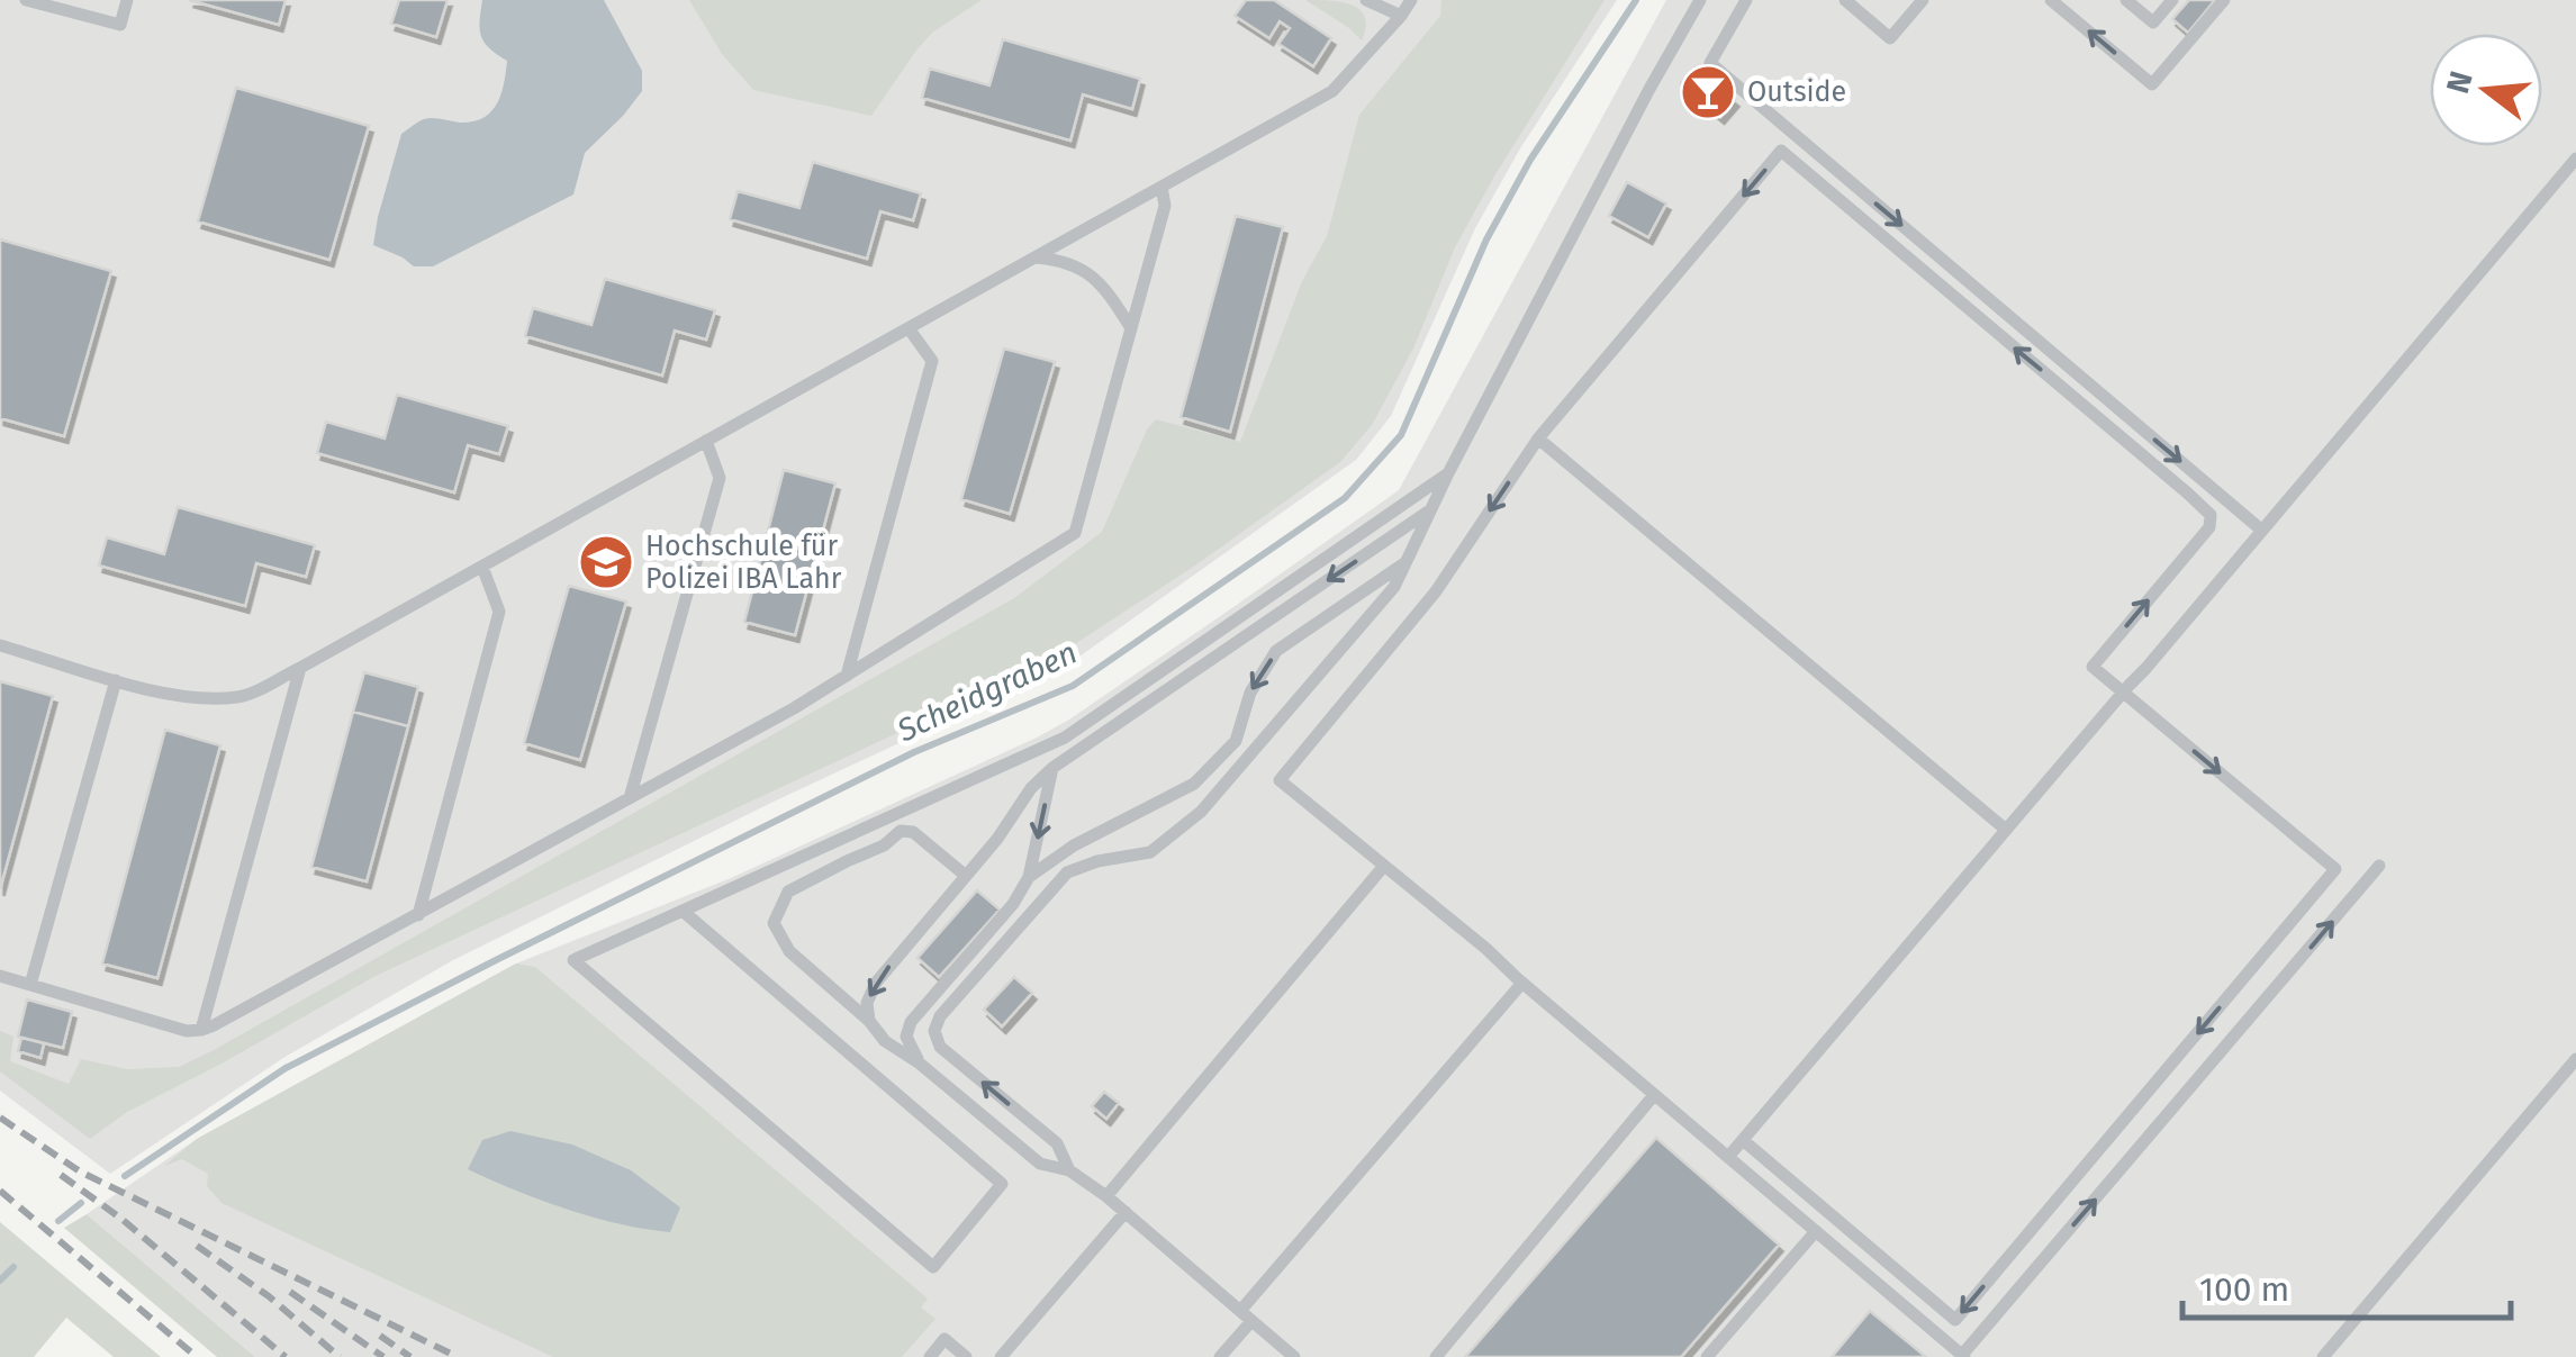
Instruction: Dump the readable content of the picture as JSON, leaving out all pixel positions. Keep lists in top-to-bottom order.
{
  "water": ["Scheidgraben"],
  "places": {
    "bar": ["Outside"],
    "school or university": ["Hochschule für Polizei IBA Lahr"]
  },
  "scale_bar": "100 m",
  "north": "left"
}
